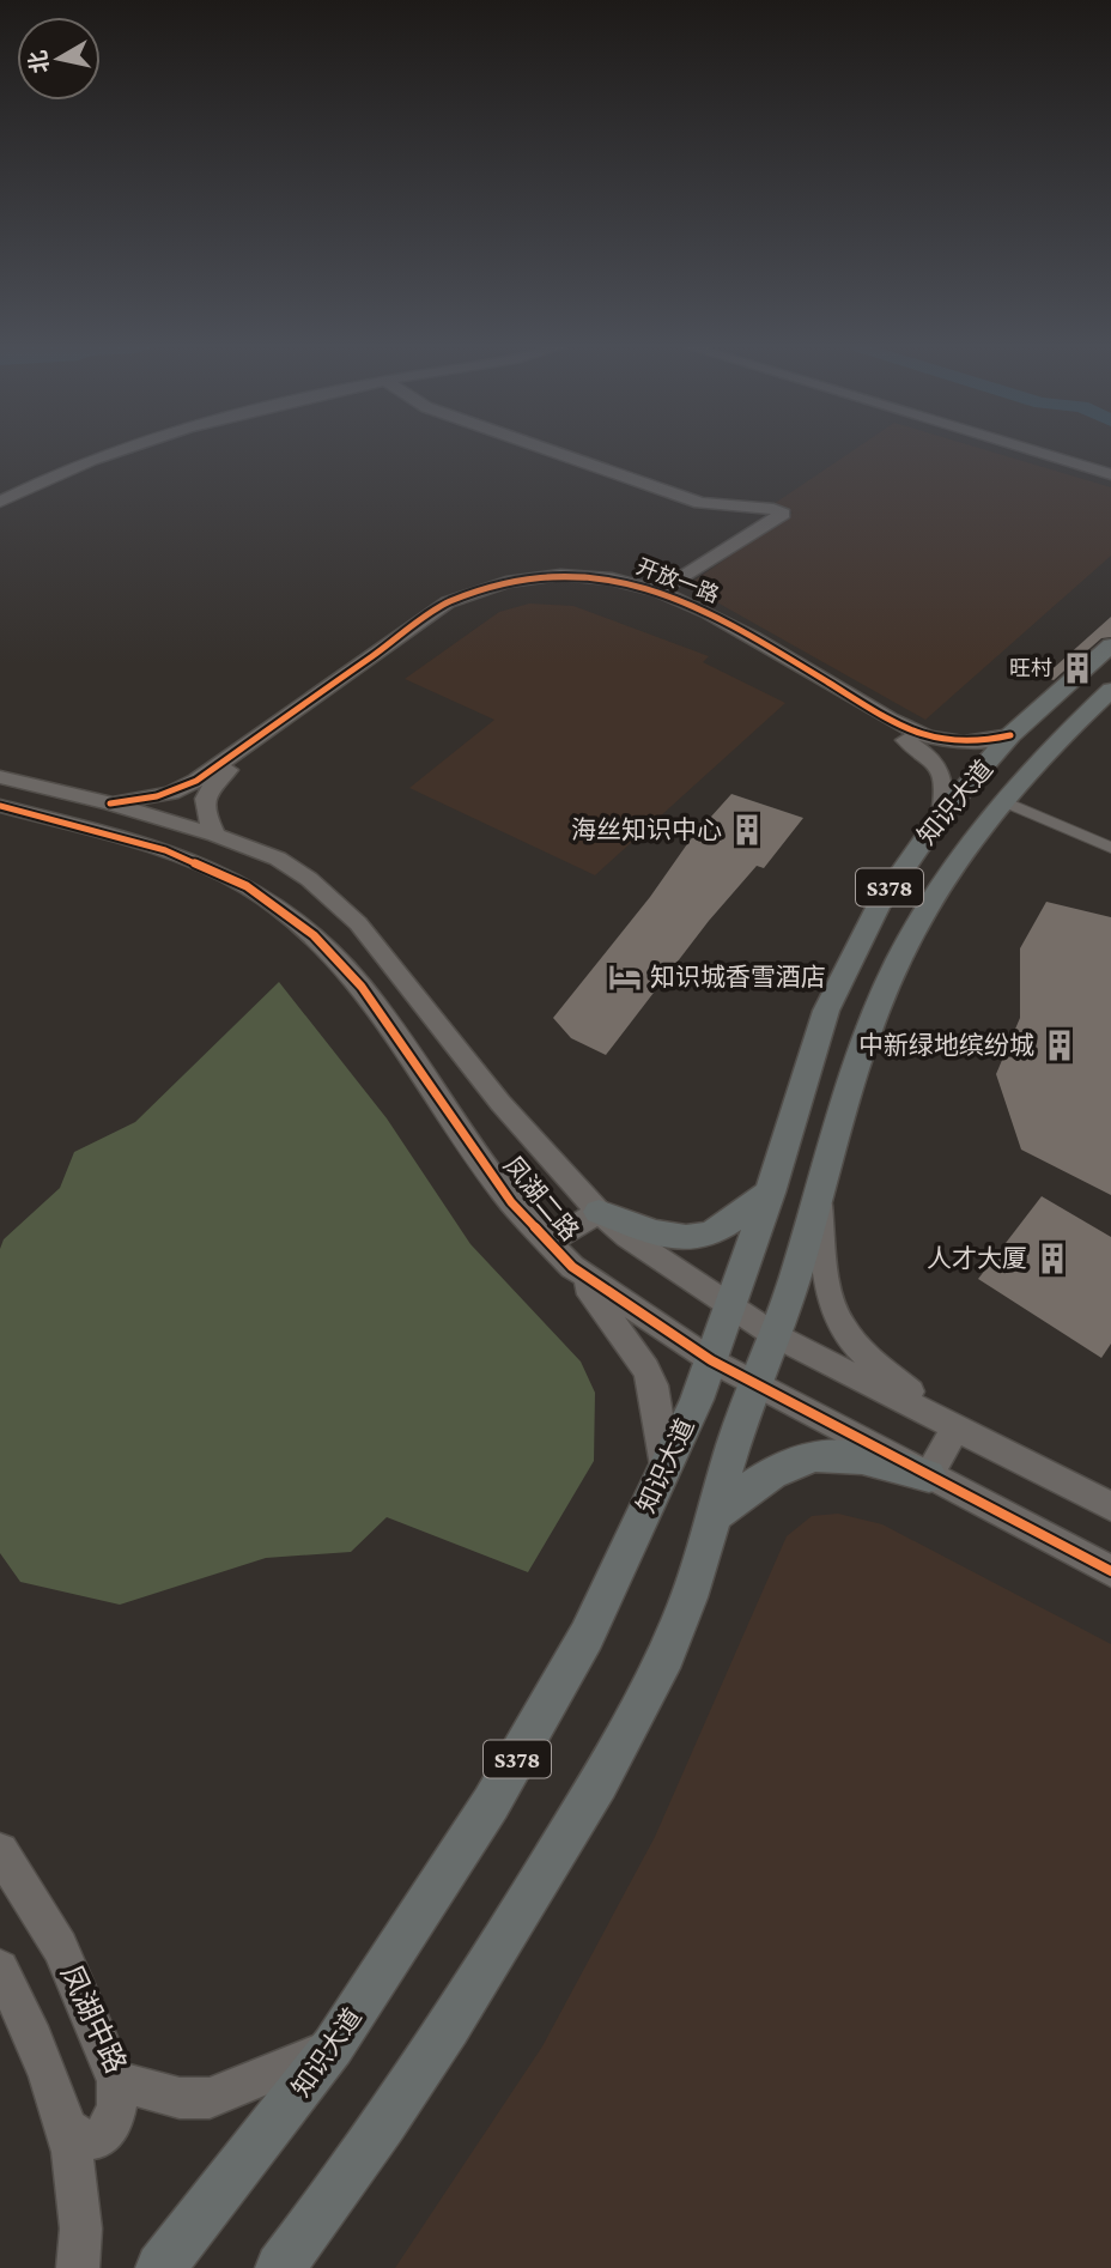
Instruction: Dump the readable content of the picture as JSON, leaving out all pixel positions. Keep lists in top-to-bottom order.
{
  "streets": {
    "main road": ["知识大道", "S378"],
    "street": ["开放一路", "凤湖二路", "凤湖中路"]
  },
  "crossings": [
    ["开放一路", "知识大道"],
    ["开放一路", "凤湖二路"],
    ["知识大道", "凤湖二路"],
    ["知识大道", "凤湖中路"]
  ],
  "places": {
    "building": [
      "旺村",
      "海丝知识中心",
      "中新绿地缤纷城",
      "人才大厦"
    ],
    "hotel": ["知识城香雪酒店"]
  },
  "north": "left"
}
